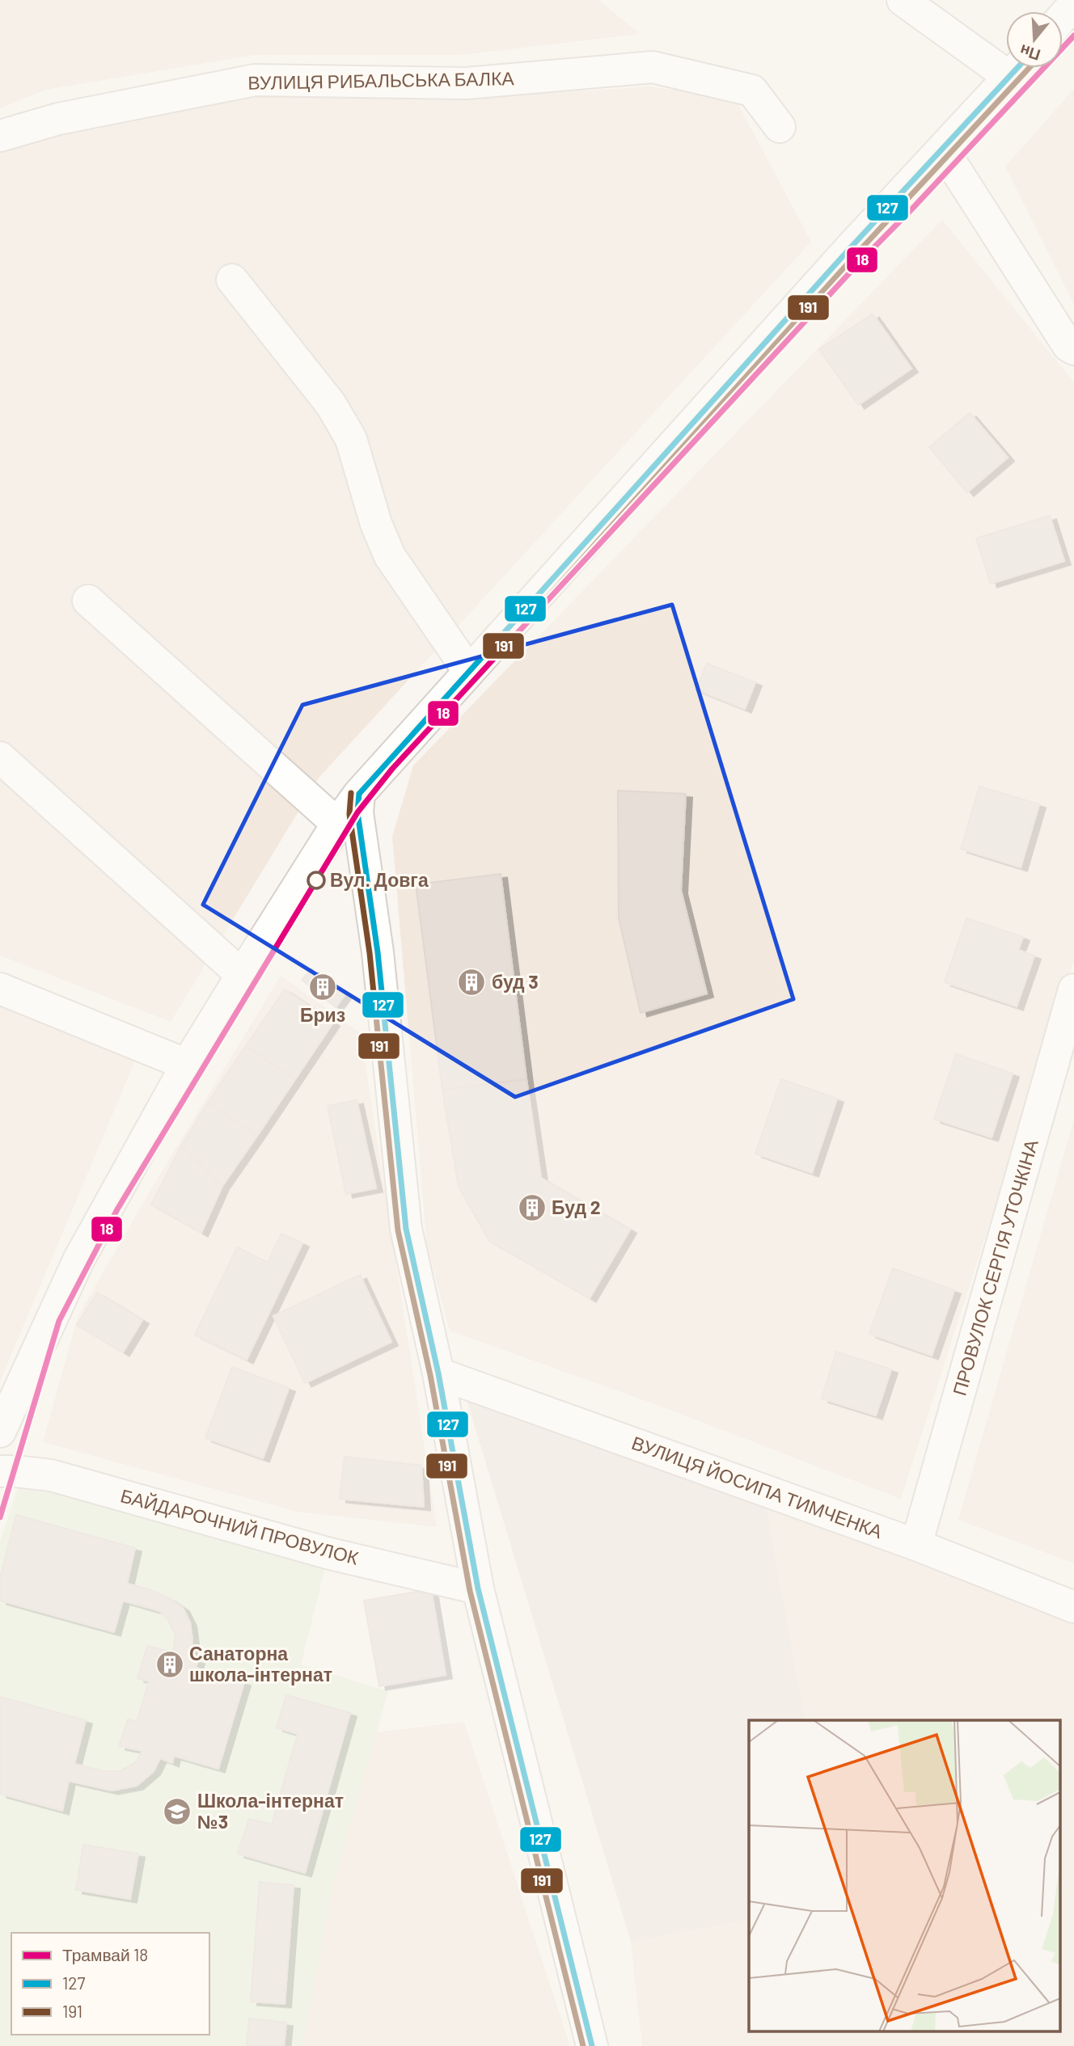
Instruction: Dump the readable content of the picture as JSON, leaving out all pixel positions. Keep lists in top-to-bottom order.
{
  "streets": {
    "street": [
      "ВУЛИЦЯ РИБАЛЬСЬКА БАЛКА",
      "ПРОВУЛОК СЕРГІЯ УТОЧКІНА",
      "ВУЛИЦЯ ЙОСИПА ТИМЧЕНКА",
      "БАЙДАРОЧНИЙ ПРОВУЛОК"
    ]
  },
  "crossings": [
    ["ПРОВУЛОК СЕРГІЯ УТОЧКІНА", "ВУЛИЦЯ ЙОСИПА ТИМЧЕНКА"]
  ],
  "places": {
    "other": ["Вул. Довга"],
    "building": [
      "буд 3",
      "Бриз",
      "Буд 2",
      "Санаторна школа-інтернат"
    ],
    "school or university": ["Школа-інтернат №3"]
  },
  "lines": ["tram line 18", "transit line 127", "transit line 191"],
  "legend": ["Трамвай 18", "127", "191"],
  "north": "bottom"
}
